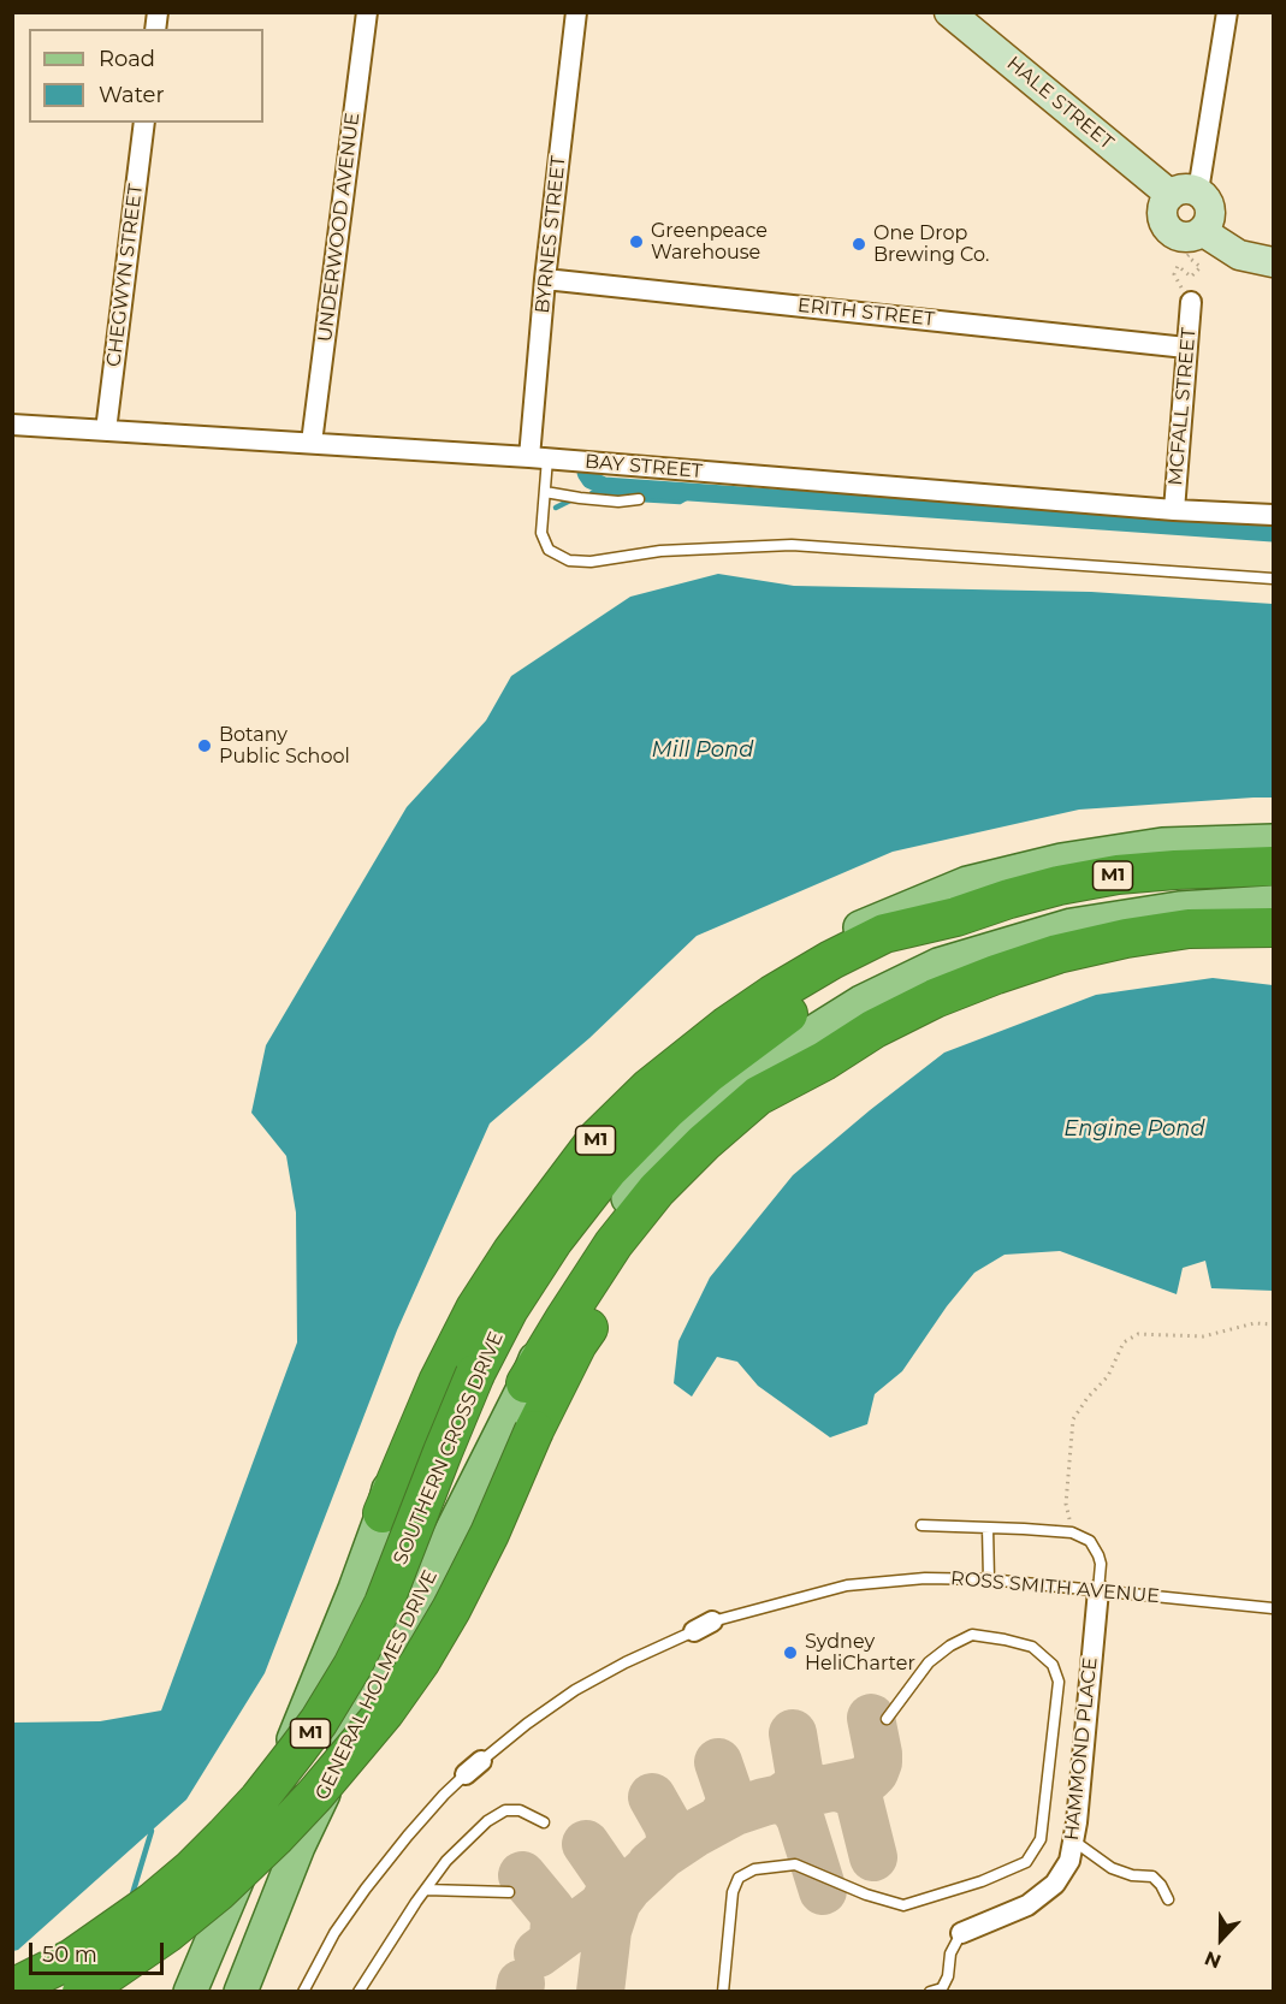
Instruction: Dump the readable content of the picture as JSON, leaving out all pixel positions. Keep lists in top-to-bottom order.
{
  "streets": {
    "highway": ["M1", "SOUTHERN CROSS DRIVE"],
    "main road": ["GENERAL HOLMES DRIVE"],
    "street": [
      "HALE STREET",
      "UNDERWOOD AVENUE",
      "BYRNES STREET",
      "CHEGWYN STREET",
      "ERITH STREET",
      "MCFALL STREET",
      "BAY STREET",
      "HAMMOND PLACE"
    ],
    "lane": ["ROSS SMITH AVENUE"]
  },
  "crossings": [
    ["UNDERWOOD AVENUE", "BAY STREET"],
    ["BYRNES STREET", "ERITH STREET"],
    ["BYRNES STREET", "BAY STREET"],
    ["CHEGWYN STREET", "BAY STREET"],
    ["ERITH STREET", "MCFALL STREET"],
    ["MCFALL STREET", "BAY STREET"],
    ["M1", "SOUTHERN CROSS DRIVE"],
    ["ROSS SMITH AVENUE", "HAMMOND PLACE"]
  ],
  "water": ["Mill Pond", "Engine Pond"],
  "places": [
    "Greenpeace Warehouse",
    "One Drop Brewing Co.",
    "Botany Public School",
    "Sydney HeliCharter"
  ],
  "legend": ["Road", "Water"],
  "scale_bar": "50 m",
  "north": "bottom"
}
